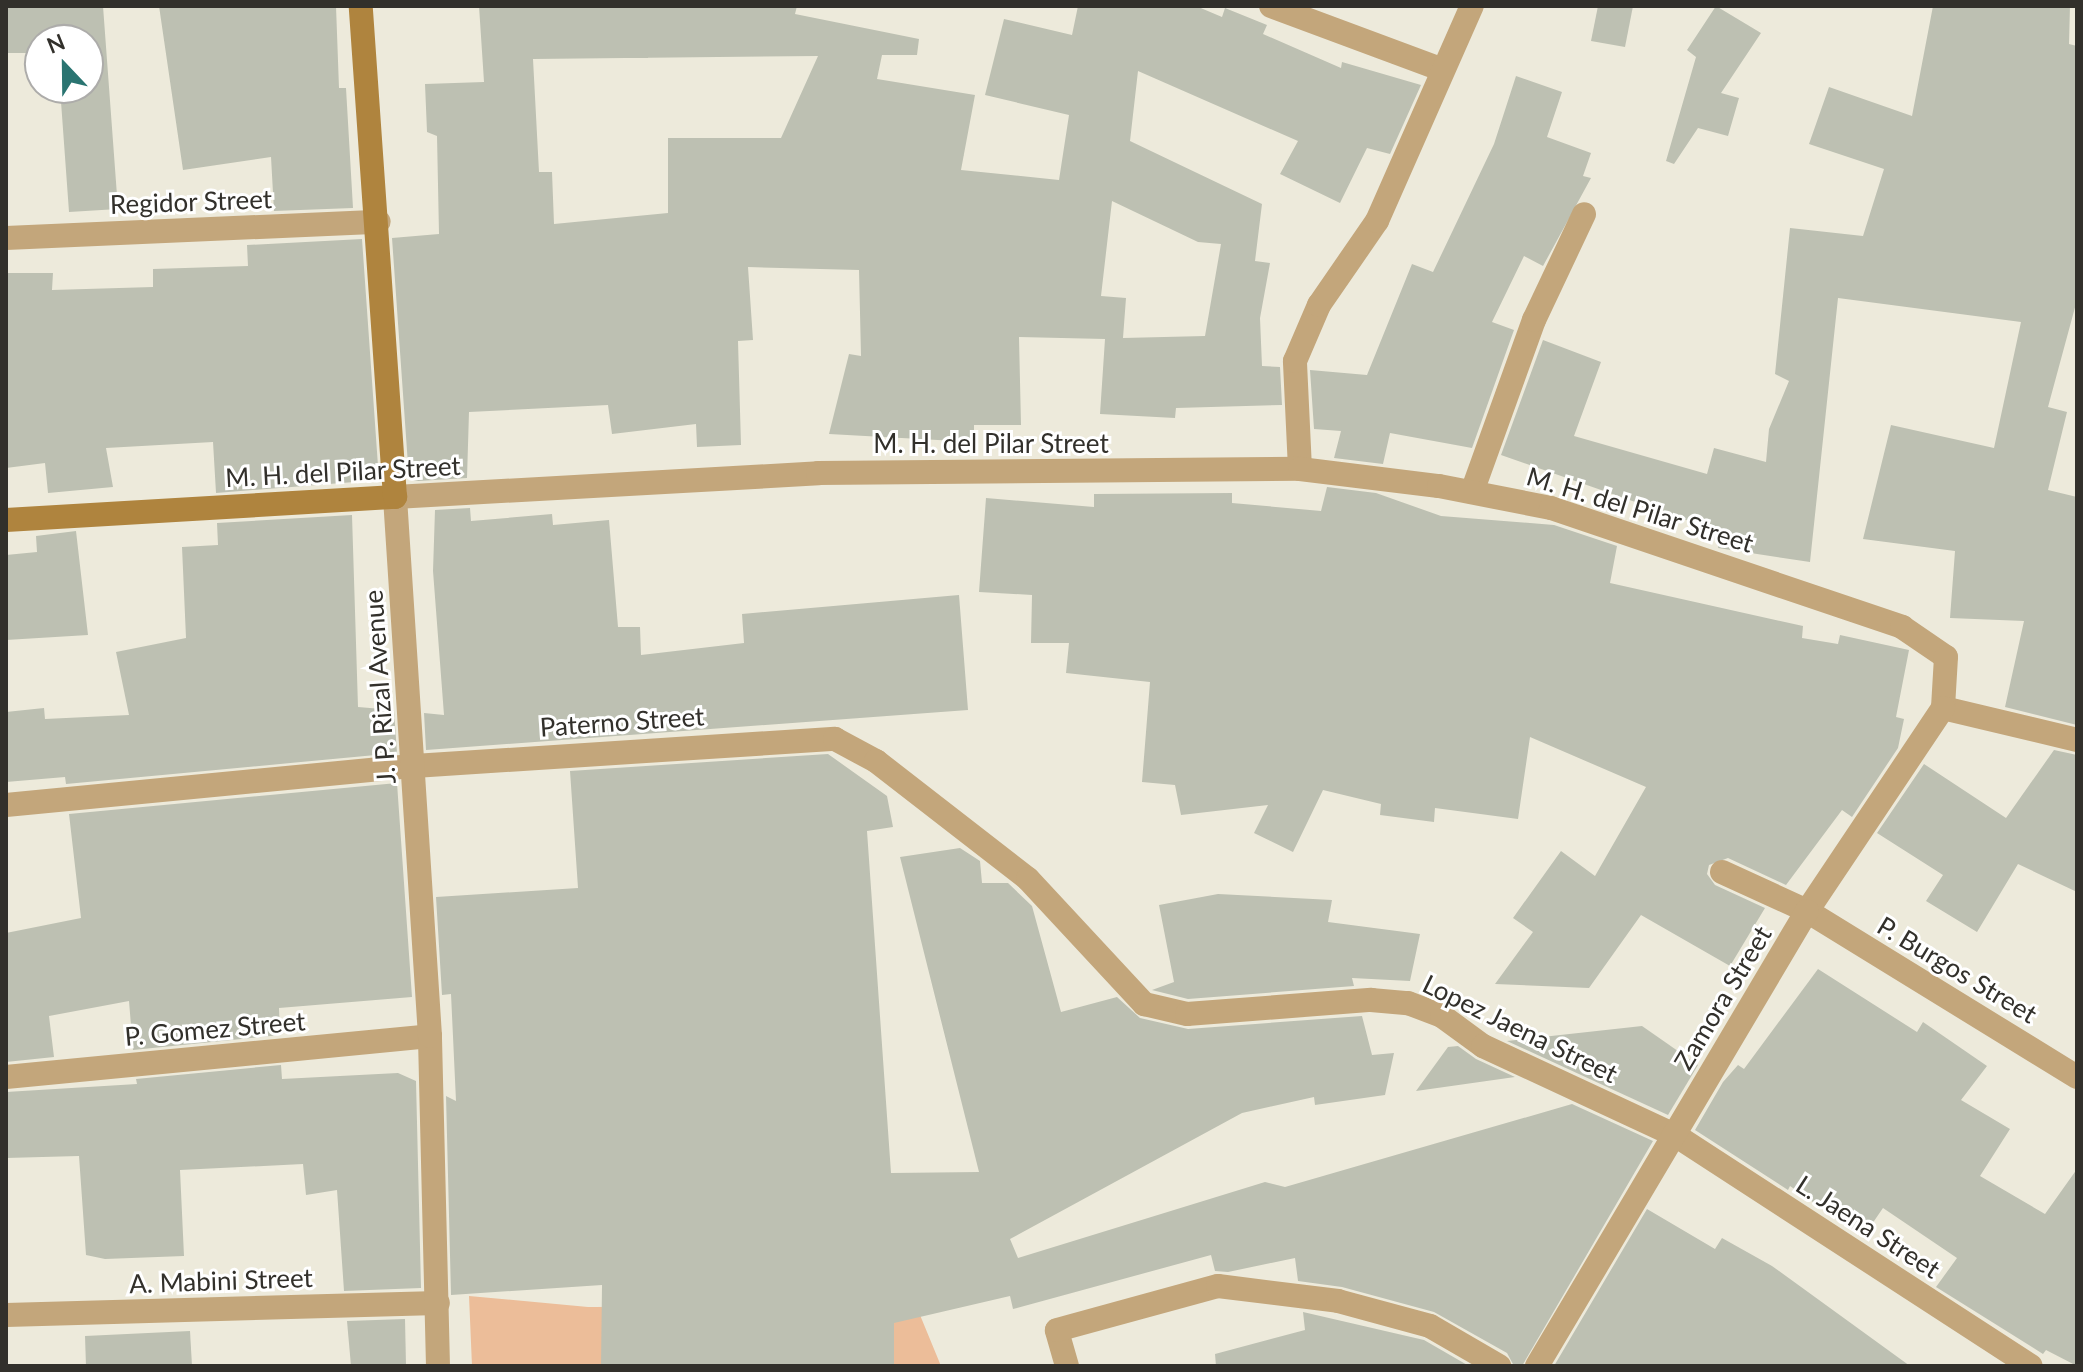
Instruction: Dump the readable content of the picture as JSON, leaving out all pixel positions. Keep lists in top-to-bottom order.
{
  "streets": {
    "main road": ["M. H. del Pilar Street", "J. P. Rizal Avenue"],
    "street": [
      "Regidor Street",
      "Paterno Street",
      "P. Burgos Street",
      "Zamora Street",
      "P. Gomez Street",
      "Lopez Jaena Street",
      "L. Jaena Street",
      "A. Mabini Street"
    ]
  },
  "crossings": [
    ["Regidor Street", "J. P. Rizal Avenue"],
    ["M. H. del Pilar Street", "J. P. Rizal Avenue"],
    ["M. H. del Pilar Street", "Zamora Street"],
    ["J. P. Rizal Avenue", "Paterno Street"],
    ["J. P. Rizal Avenue", "P. Gomez Street"],
    ["J. P. Rizal Avenue", "A. Mabini Street"],
    ["Paterno Street", "Lopez Jaena Street"],
    ["P. Burgos Street", "Zamora Street"],
    ["Zamora Street", "Lopez Jaena Street"],
    ["Zamora Street", "L. Jaena Street"],
    ["Lopez Jaena Street", "L. Jaena Street"]
  ],
  "north": "top"
}
